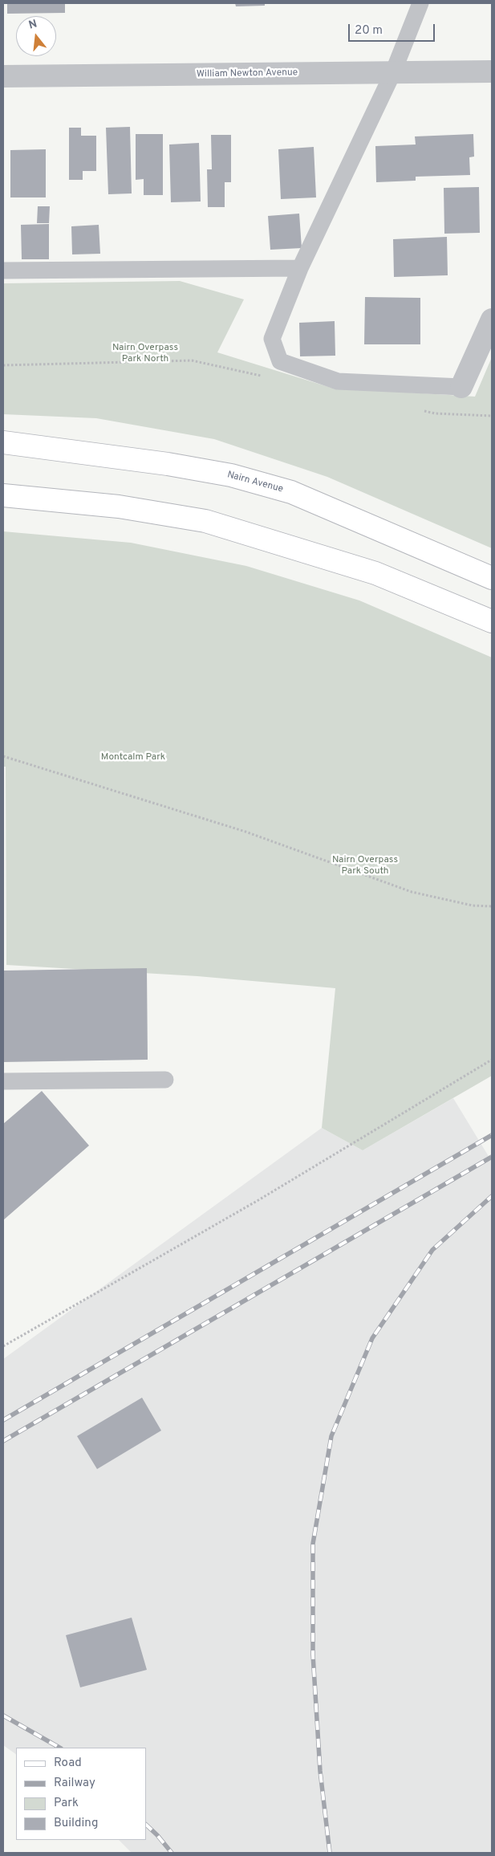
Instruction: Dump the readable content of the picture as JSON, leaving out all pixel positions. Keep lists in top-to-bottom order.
{
  "streets": {
    "main road": ["Nairn Avenue"],
    "street": ["William Newton Avenue"]
  },
  "parks": ["Nairn Overpass Park North", "Montcalm Park", "Nairn Overpass Park South"],
  "legend": [
    "Road",
    "Railway",
    "Park",
    "Building"
  ],
  "scale_bar": "20 m",
  "north": "top"
}
